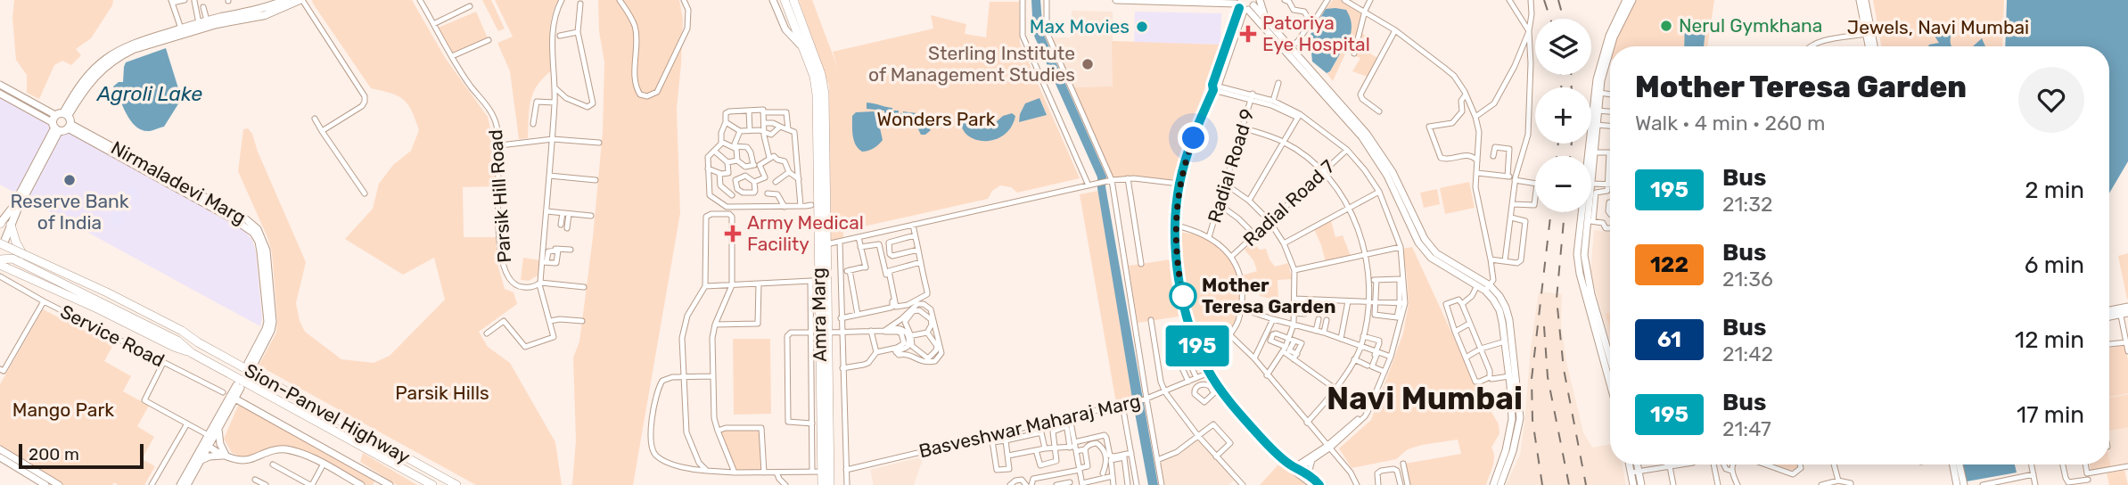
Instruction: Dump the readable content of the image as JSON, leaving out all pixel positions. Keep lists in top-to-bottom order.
{
  "streets": {
    "highway": ["Amra Marg", "Sion-Panvel Highway"],
    "main road": ["Nirmaladevi Marg"],
    "street": [
      "Radial Road 9",
      "Parsik Hill Road",
      "Radial Road 7",
      "Service Road",
      "Basveshwar Maharaj Marg"
    ]
  },
  "districts": ["Navi Mumbai"],
  "water": ["Agroli Lake"],
  "parks": [
    "Jewels, Navi Mumbai",
    "Wonders Park",
    "Parsik Hills",
    "Mango Park"
  ],
  "places": {
    "other": [
      "Nerul Gymkhana",
      "Max Movies",
      "Sterling Institute of Management Studies",
      "Reserve Bank of India",
      "Mother Teresa Garden"
    ],
    "health": ["Patoriya Eye Hospital", "Army Medical Facility"]
  },
  "lines": ["bus line 195"],
  "scale_bar": "200 m",
  "page": {
    "on_map": "195",
    "map_buttons": ["+", "−"],
    "heading": ["Mother Teresa Garden", "Walk · 4 min · 260 m"],
    "list": [
      {
        "mark": "195",
        "name": "Bus",
        "note": "21:32",
        "value": "2 min"
      },
      {
        "mark": "122",
        "name": "Bus",
        "note": "21:36",
        "value": "6 min"
      },
      {
        "mark": "61",
        "name": "Bus",
        "note": "21:42",
        "value": "12 min"
      },
      {
        "mark": "195",
        "name": "Bus",
        "note": "21:47",
        "value": "17 min"
      }
    ],
    "scale": "200 m"
  }
}
